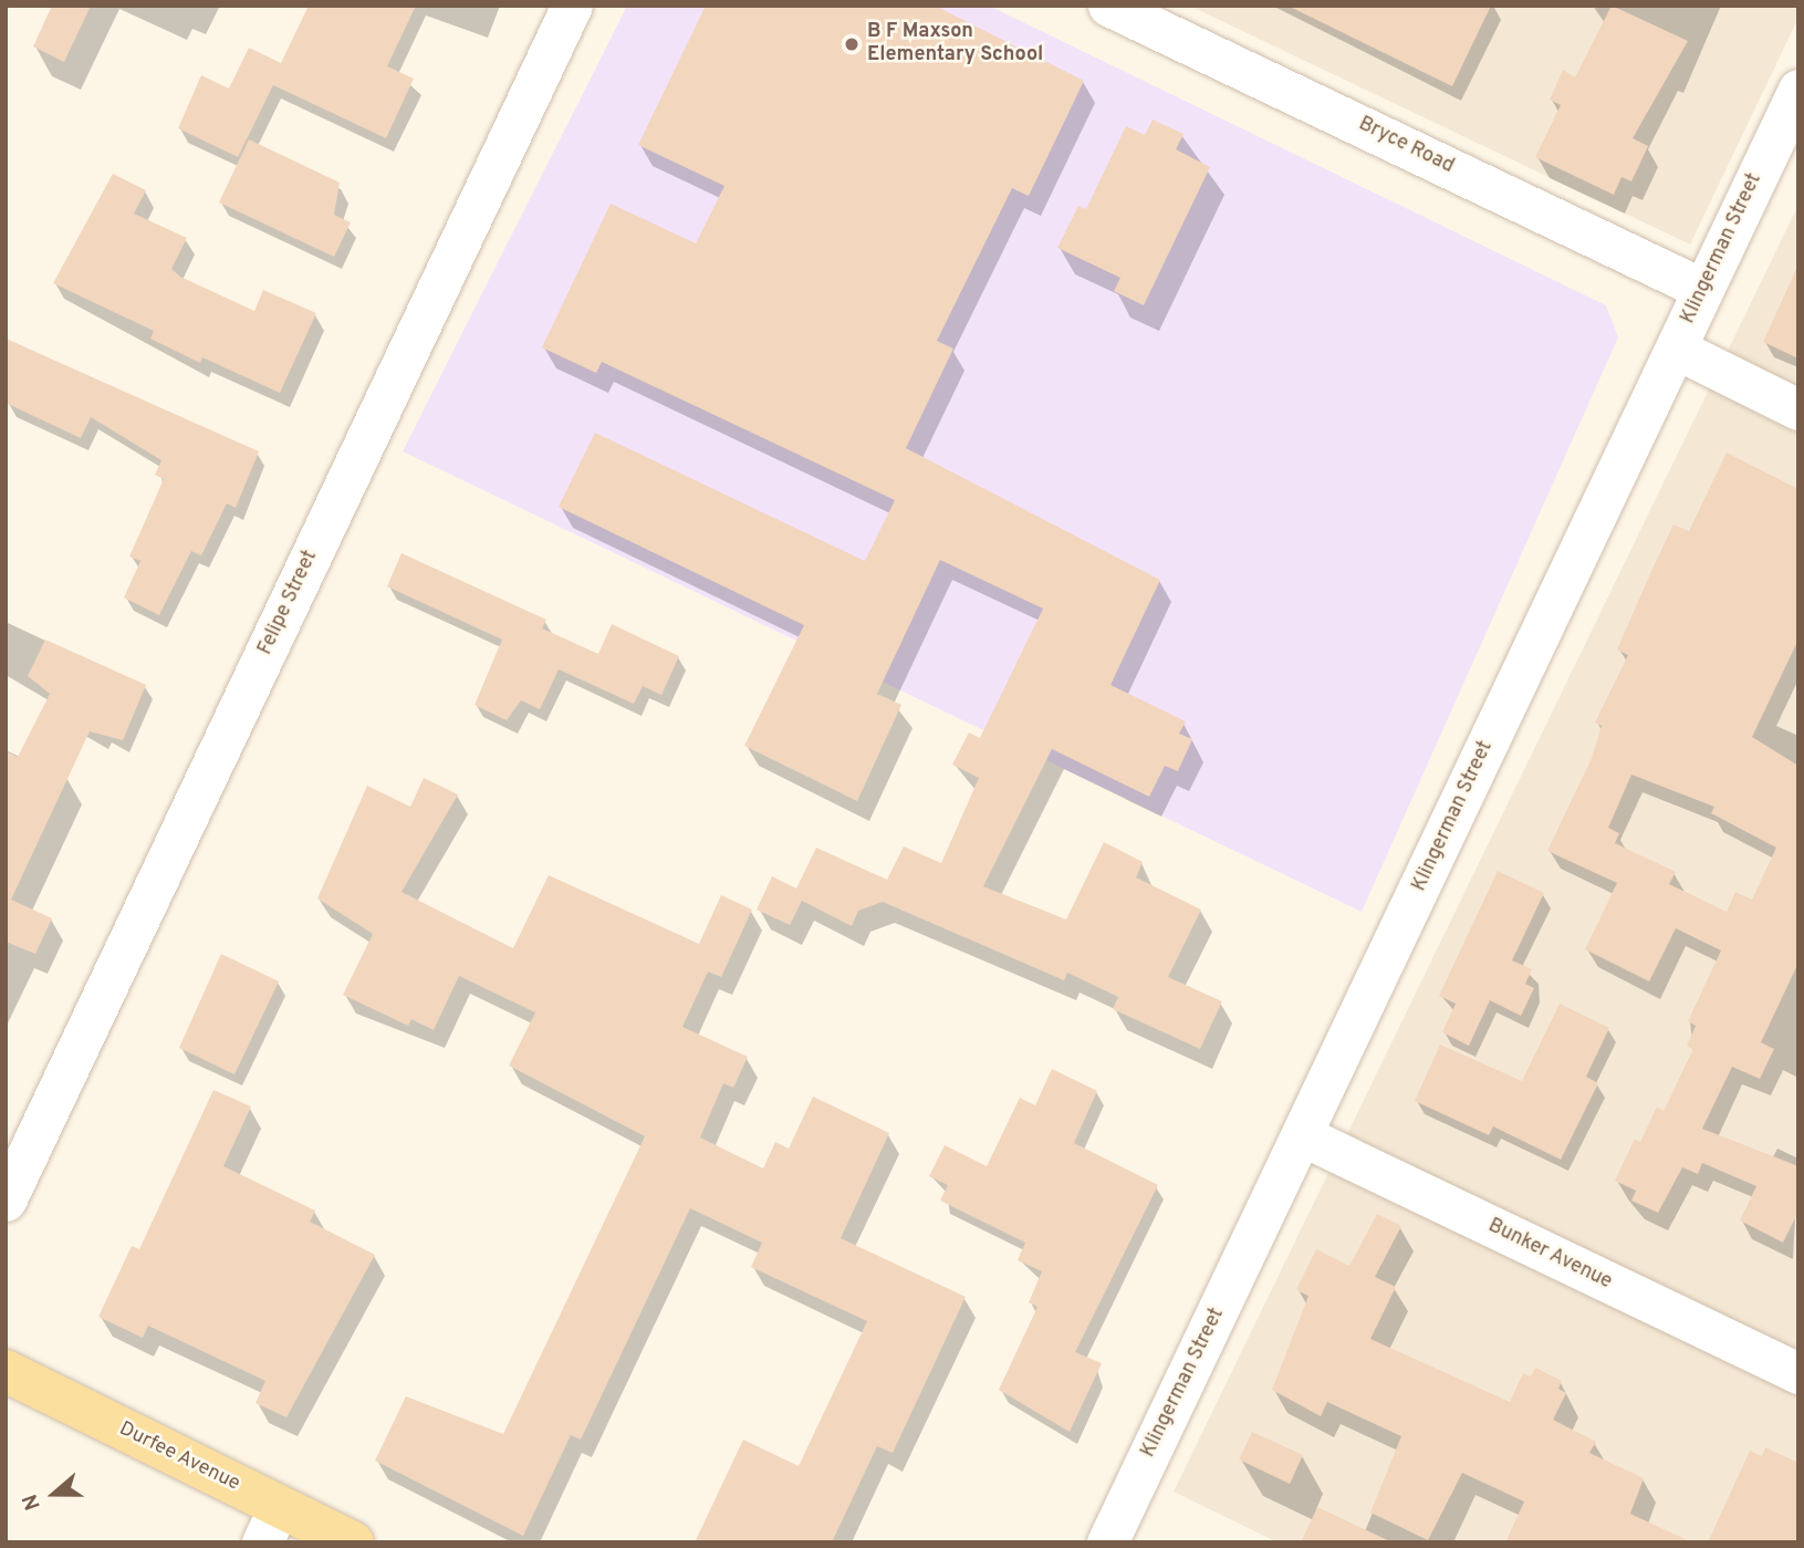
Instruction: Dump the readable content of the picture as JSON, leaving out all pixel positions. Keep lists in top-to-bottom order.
{
  "streets": {
    "main road": ["Durfee Avenue"],
    "street": [
      "Bryce Road",
      "Klingerman Street",
      "Felipe Street",
      "Bunker Avenue"
    ]
  },
  "crossings": [
    ["Bryce Road", "Klingerman Street"],
    ["Klingerman Street", "Bunker Avenue"]
  ],
  "places": ["B F Maxson Elementary School"],
  "north": "left"
}
